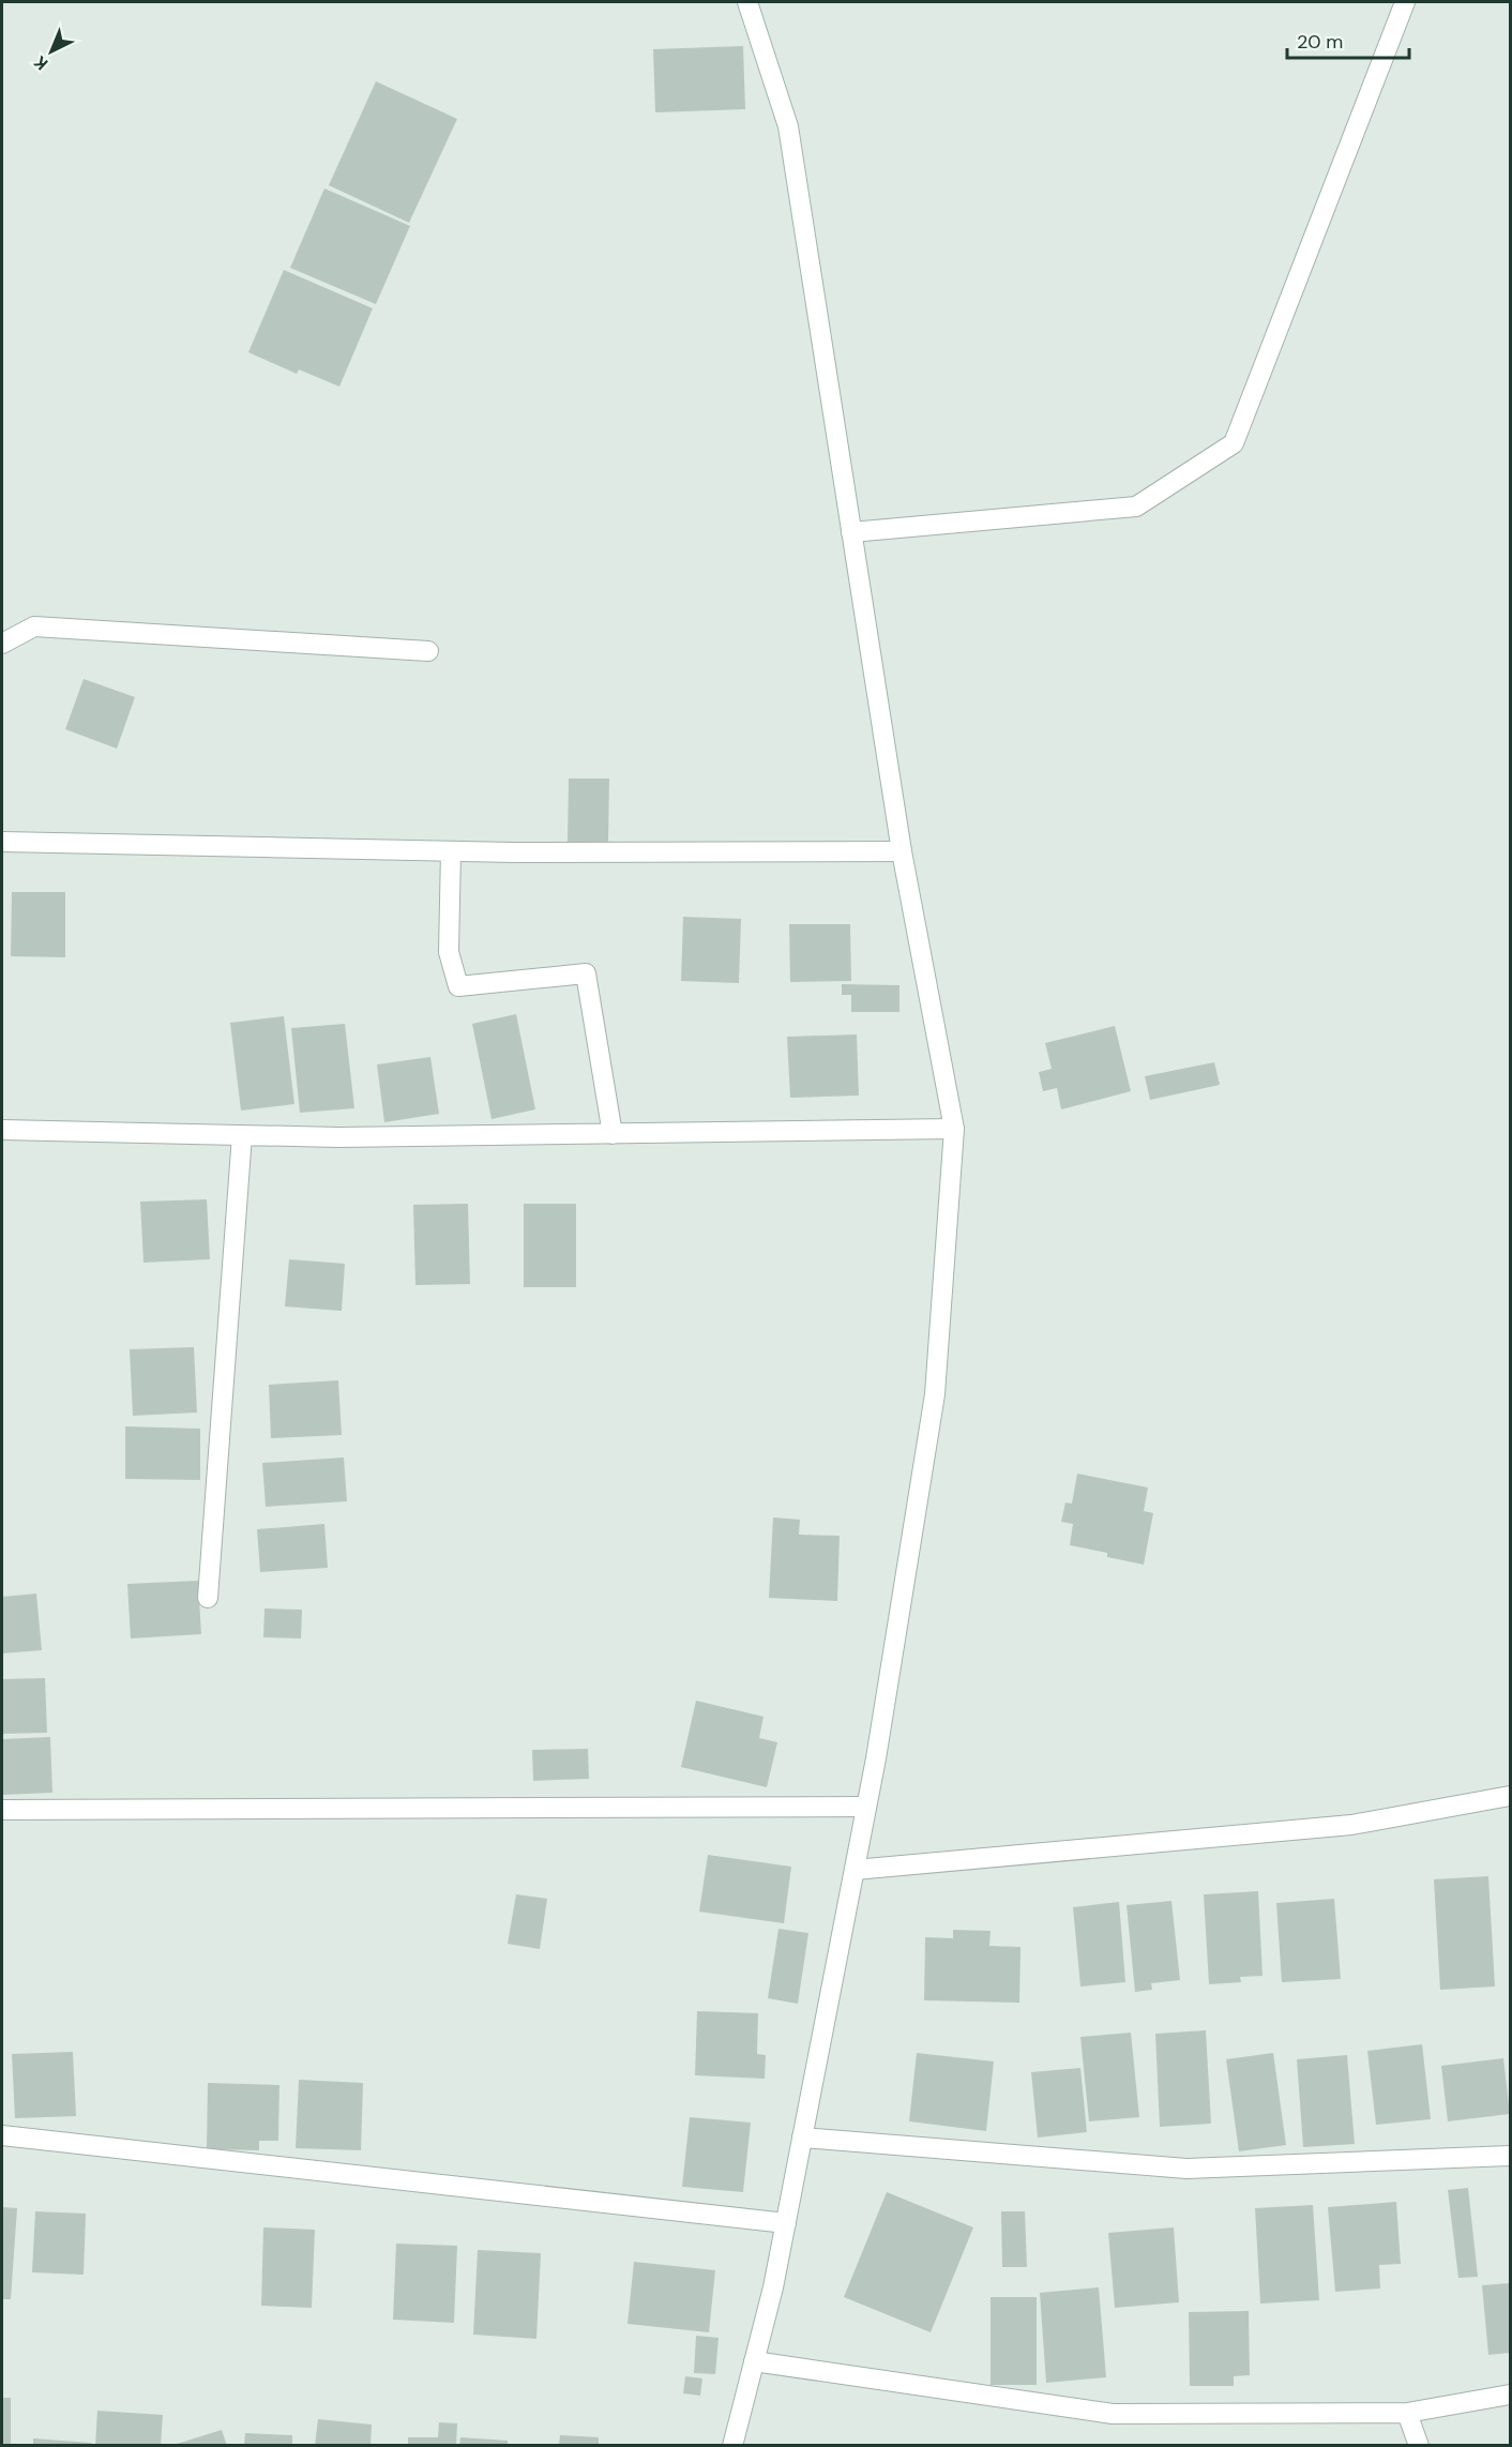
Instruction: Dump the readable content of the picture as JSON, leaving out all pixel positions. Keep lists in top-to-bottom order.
{
  "scale_bar": "20 m",
  "north": "bottom left"
}
